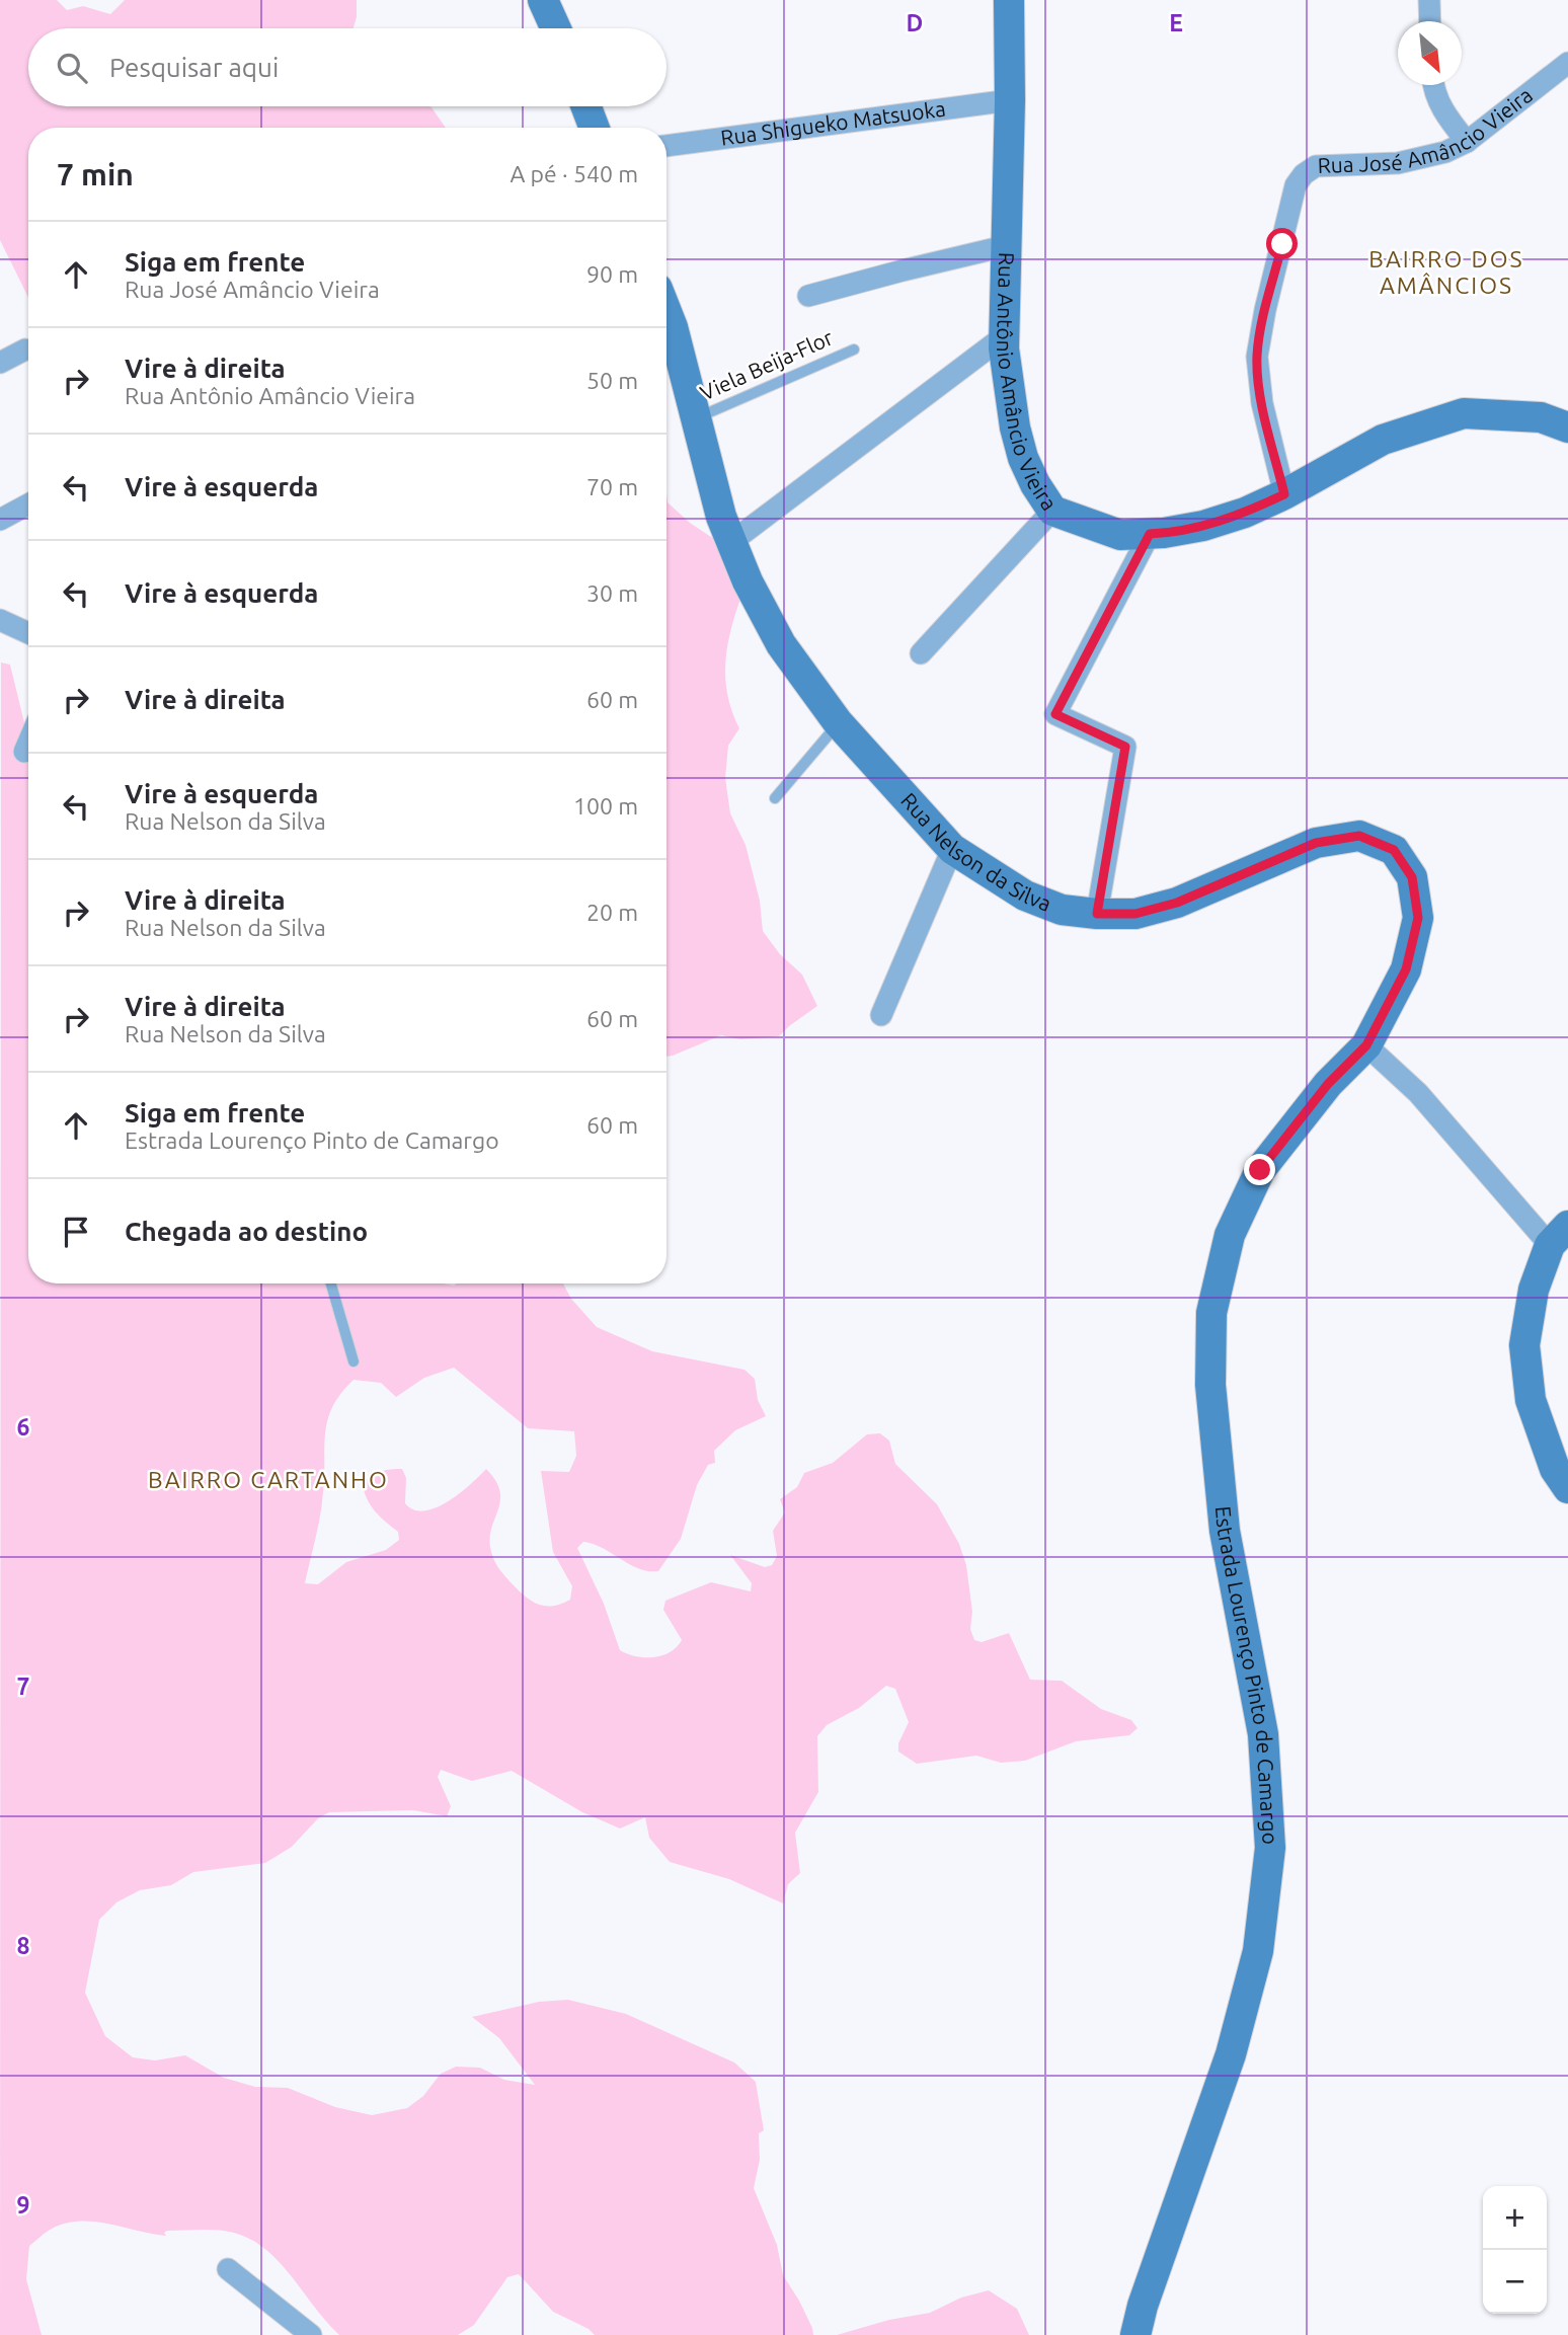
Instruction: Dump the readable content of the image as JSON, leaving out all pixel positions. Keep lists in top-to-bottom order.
{
  "streets": {
    "street": [
      "Rua Shigueko Matsuoka",
      "Rua José Amâncio Vieira",
      "Rua Antônio Amâncio Vieira",
      "Rua Nelson da Silva",
      "Estrada Lourenço Pinto de Camargo"
    ],
    "lane": ["Viela Beija-Flor"]
  },
  "crossings": [
    ["Rua Shigueko Matsuoka", "Rua Antônio Amâncio Vieira"],
    ["Rua José Amâncio Vieira", "Rua Antônio Amâncio Vieira"],
    ["Viela Beija-Flor", "Rua Nelson da Silva"],
    ["Rua Nelson da Silva", "Estrada Lourenço Pinto de Camargo"]
  ],
  "districts": ["BAIRRO DOS AMÂNCIOS", "BAIRRO CARTANHO"],
  "north": "bottom right",
  "page": {
    "search": "Pesquisar aqui",
    "heading": ["7 min", "A pé · 540 m"],
    "list": [
      ["Siga em frente", "Rua José Amâncio Vieira", "90 m"],
      ["Vire à direita", "Rua Antônio Amâncio Vieira", "50 m"],
      ["Vire à esquerda", "70 m"],
      ["Vire à esquerda", "30 m"],
      ["Vire à direita", "60 m"],
      ["Vire à esquerda", "Rua Nelson da Silva", "100 m"],
      ["Vire à direita", "Rua Nelson da Silva", "20 m"],
      ["Vire à direita", "Rua Nelson da Silva", "60 m"],
      ["Siga em frente", "Estrada Lourenço Pinto de Camargo", "60 m"],
      "Chegada ao destino"
    ],
    "map_buttons": ["+", "−"]
  },
  "grid": {
    "columns": ["D", "E"],
    "rows": [
      "6",
      "7",
      "8",
      "9"
    ]
  }
}
